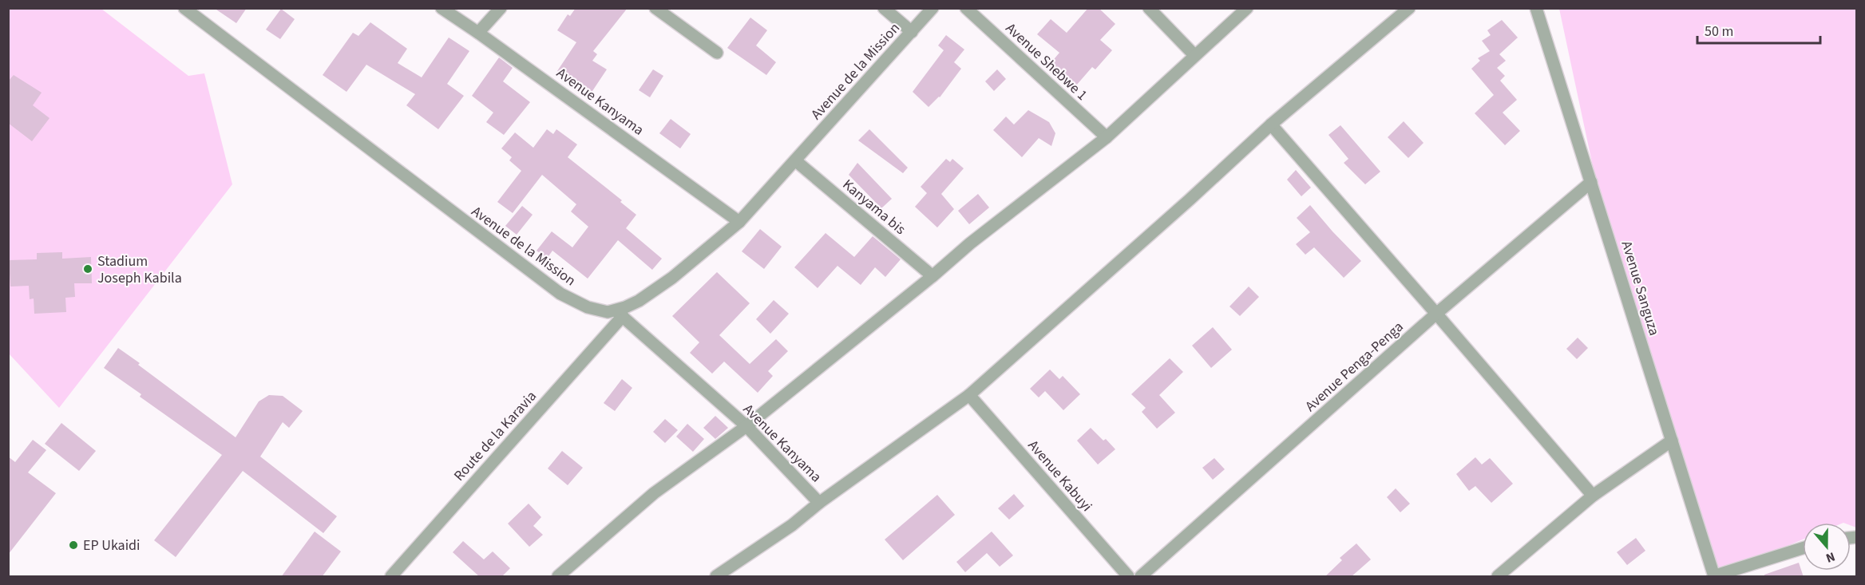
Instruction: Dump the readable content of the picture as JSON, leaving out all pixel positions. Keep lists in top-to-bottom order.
{
  "streets": {
    "street": [
      "Avenue Shebwe 1",
      "Avenue de la Mission",
      "Avenue Kanyama",
      "Kanyama bis",
      "Avenue Sanguza",
      "Avenue Penga-Penga",
      "Route de la Karavia",
      "Avenue Kabuyi"
    ]
  },
  "crossings": [
    ["Avenue de la Mission", "Avenue Kanyama"],
    ["Avenue de la Mission", "Kanyama bis"],
    ["Avenue de la Mission", "Route de la Karavia"],
    ["Avenue Kanyama", "Route de la Karavia"],
    ["Avenue Sanguza", "Avenue Penga-Penga"]
  ],
  "places": ["Stadium Joseph Kabila", "EP Ukaidi"],
  "scale_bar": "50 m",
  "north": "bottom"
}
